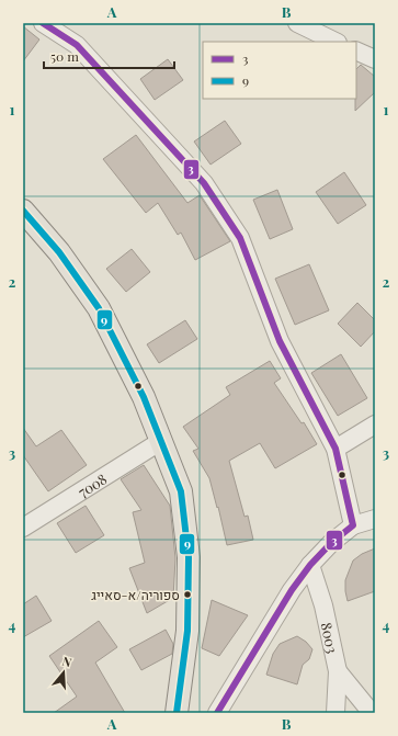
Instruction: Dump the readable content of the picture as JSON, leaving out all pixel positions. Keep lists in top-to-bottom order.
{
  "streets": {
    "street": ["7008", "8003"]
  },
  "places": ["ספוריה/א-סאייג"],
  "lines": ["transit line 3", "transit line 9"],
  "legend": ["3", "9"],
  "scale_bar": "50 m",
  "north": "top",
  "grid": {
    "columns": ["A", "B"],
    "rows": [
      "1",
      "2",
      "3",
      "4"
    ]
  }
}
